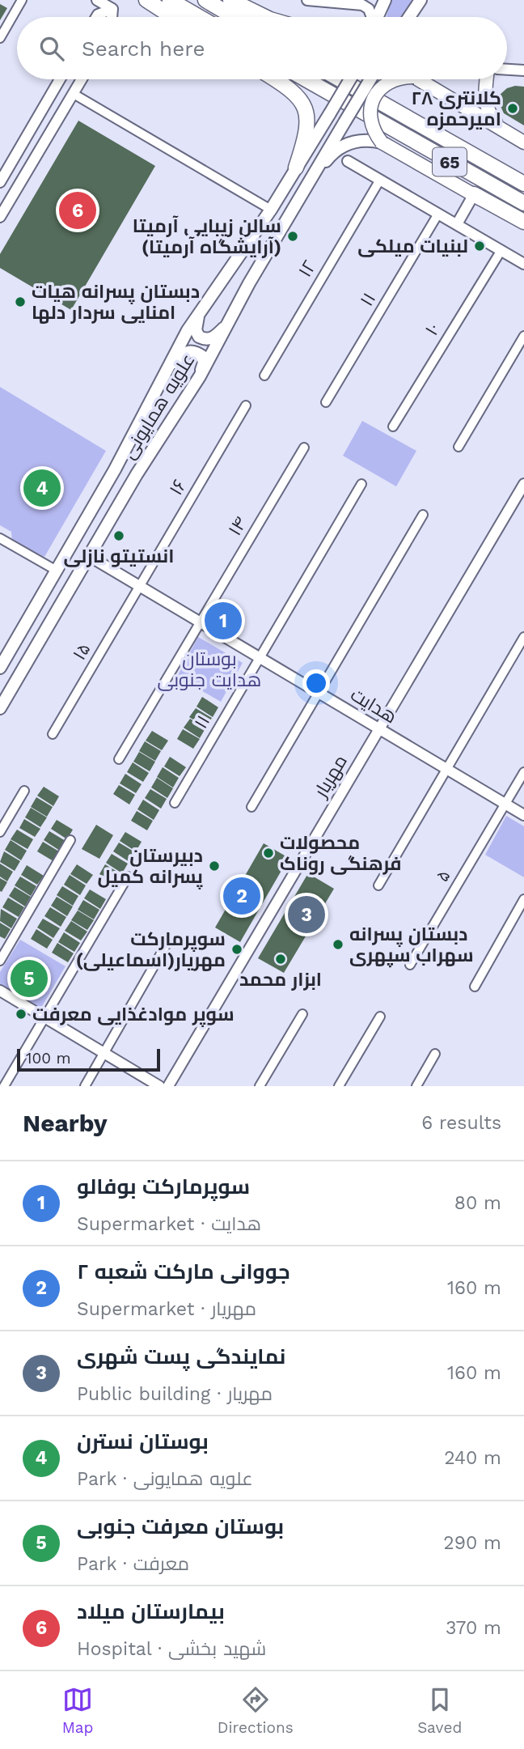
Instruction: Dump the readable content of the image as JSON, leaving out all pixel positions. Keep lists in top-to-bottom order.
{
  "streets": {
    "highway": ["65"],
    "main road": ["علویه همایونی"],
    "street": [
      "۱۲",
      "۱۱",
      "۱۰",
      "۱۶",
      "۱۴",
      "۱۵",
      "هدایت",
      "مهریار",
      "۵"
    ]
  },
  "crossings": [
    ["۱۱", "هدایت"],
    ["علویه همایونی", "هدایت"],
    ["۱۶", "۱۵"],
    ["۱۶", "هدایت"],
    ["۱۴", "هدایت"],
    ["۱۵", "هدایت"],
    ["هدایت", "مهریار"],
    ["هدایت", "۵"]
  ],
  "parks": ["بوستان هدایت جنوبی"],
  "places": [
    "کلانتری ۲۸ امیرحمزه",
    "سالن زیبایی آرمیتا (آرایشگاه آرمیتا)",
    "لبنیات میلکی",
    "دبستان پسرانه هیات امنایی سردار دلها",
    "انستیتو نازلی",
    "محصولات فرهنگی روناک",
    "دبیرستان پسرانه کمیل",
    "دبستان پسرانه سهراب سپهری",
    "سوپرمارکت مهریار(اسماعیلی)",
    "ابزار محمد",
    "سوپر موادغذایی معرفت"
  ],
  "scale_bar": "100 m",
  "page": {
    "search": "Search here",
    "pins": [
      "6",
      "4",
      "1",
      "2",
      "3",
      "5"
    ],
    "scale": "100 m",
    "heading": ["Nearby", "6 results"],
    "list": [
      {
        "mark": "1",
        "name": "سوپرمارکت بوفالو",
        "note": "Supermarket · هدایت",
        "value": "80 m"
      },
      {
        "mark": "2",
        "name": "جووانی مارکت شعبه ۲",
        "note": "Supermarket · مهریار",
        "value": "160 m"
      },
      {
        "mark": "3",
        "name": "نمایندگی پست شهری",
        "note": "Public building · مهریار",
        "value": "160 m"
      },
      {
        "mark": "4",
        "name": "بوستان نسترن",
        "note": "Park · علویه همایونی",
        "value": "240 m"
      },
      {
        "mark": "5",
        "name": "بوستان معرفت جنوبی",
        "note": "Park · معرفت",
        "value": "290 m"
      },
      {
        "mark": "6",
        "name": "بیمارستان میلاد",
        "note": "Hospital · شهید بخشی",
        "value": "370 m"
      }
    ],
    "nav": ["Map", "Directions", "Saved"]
  }
}
